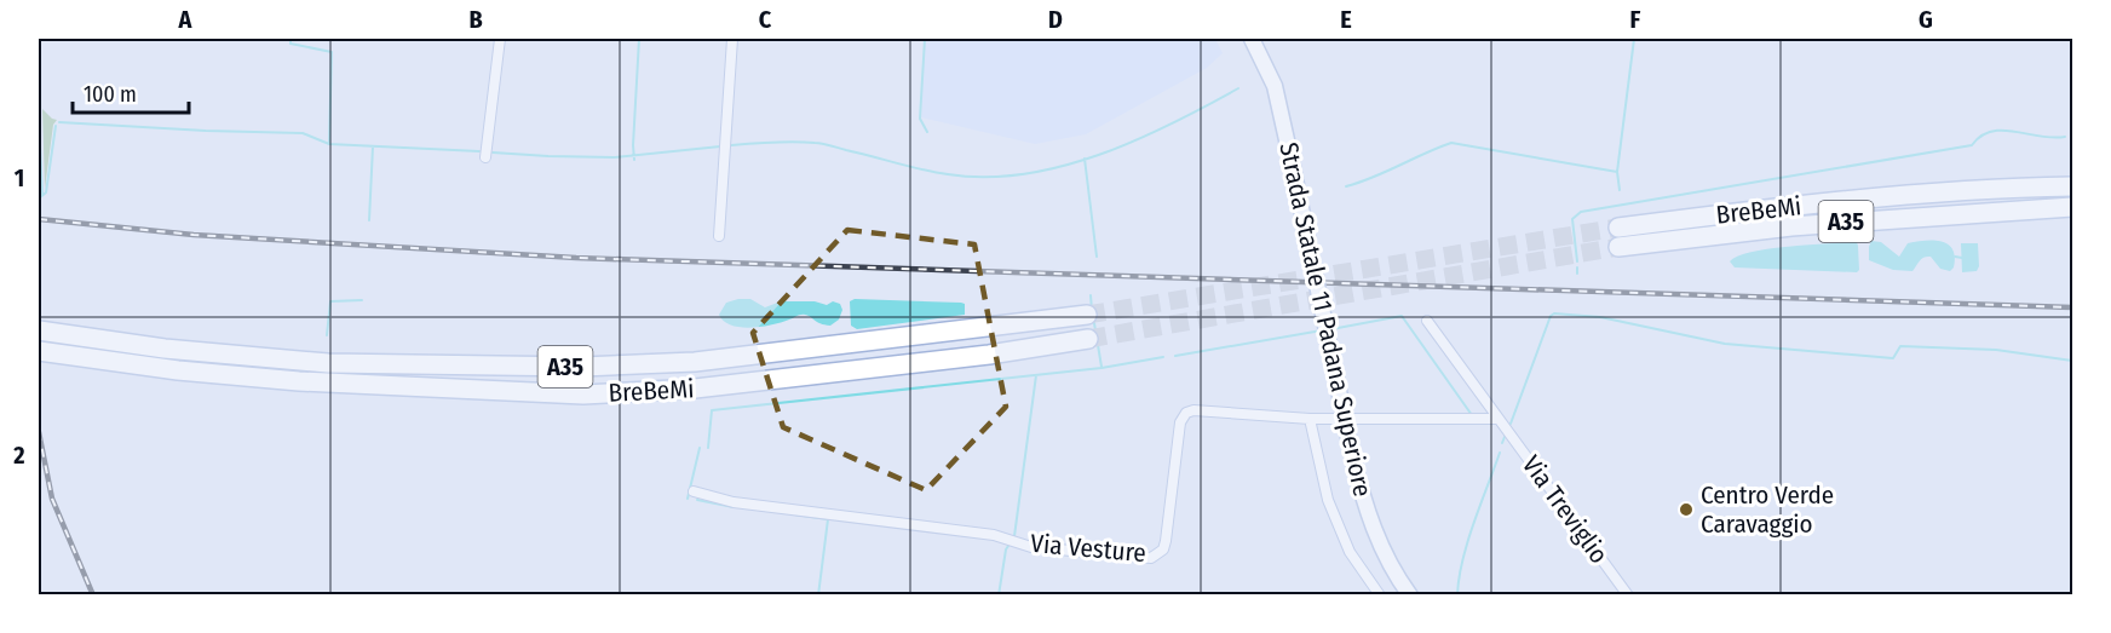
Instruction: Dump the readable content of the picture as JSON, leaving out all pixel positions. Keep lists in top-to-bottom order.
{
  "streets": {
    "highway": ["BreBeMi", "A35"],
    "main road": ["Strada Statale 11 Padana Superiore"],
    "street": ["Via Treviglio", "Via Vesture"]
  },
  "crossings": [
    ["Via Treviglio", "Via Vesture"]
  ],
  "places": ["Centro Verde Caravaggio"],
  "scale_bar": "100 m",
  "grid": {
    "columns": [
      "A",
      "B",
      "C",
      "D",
      "E",
      "F",
      "G"
    ],
    "rows": ["1", "2"]
  }
}
